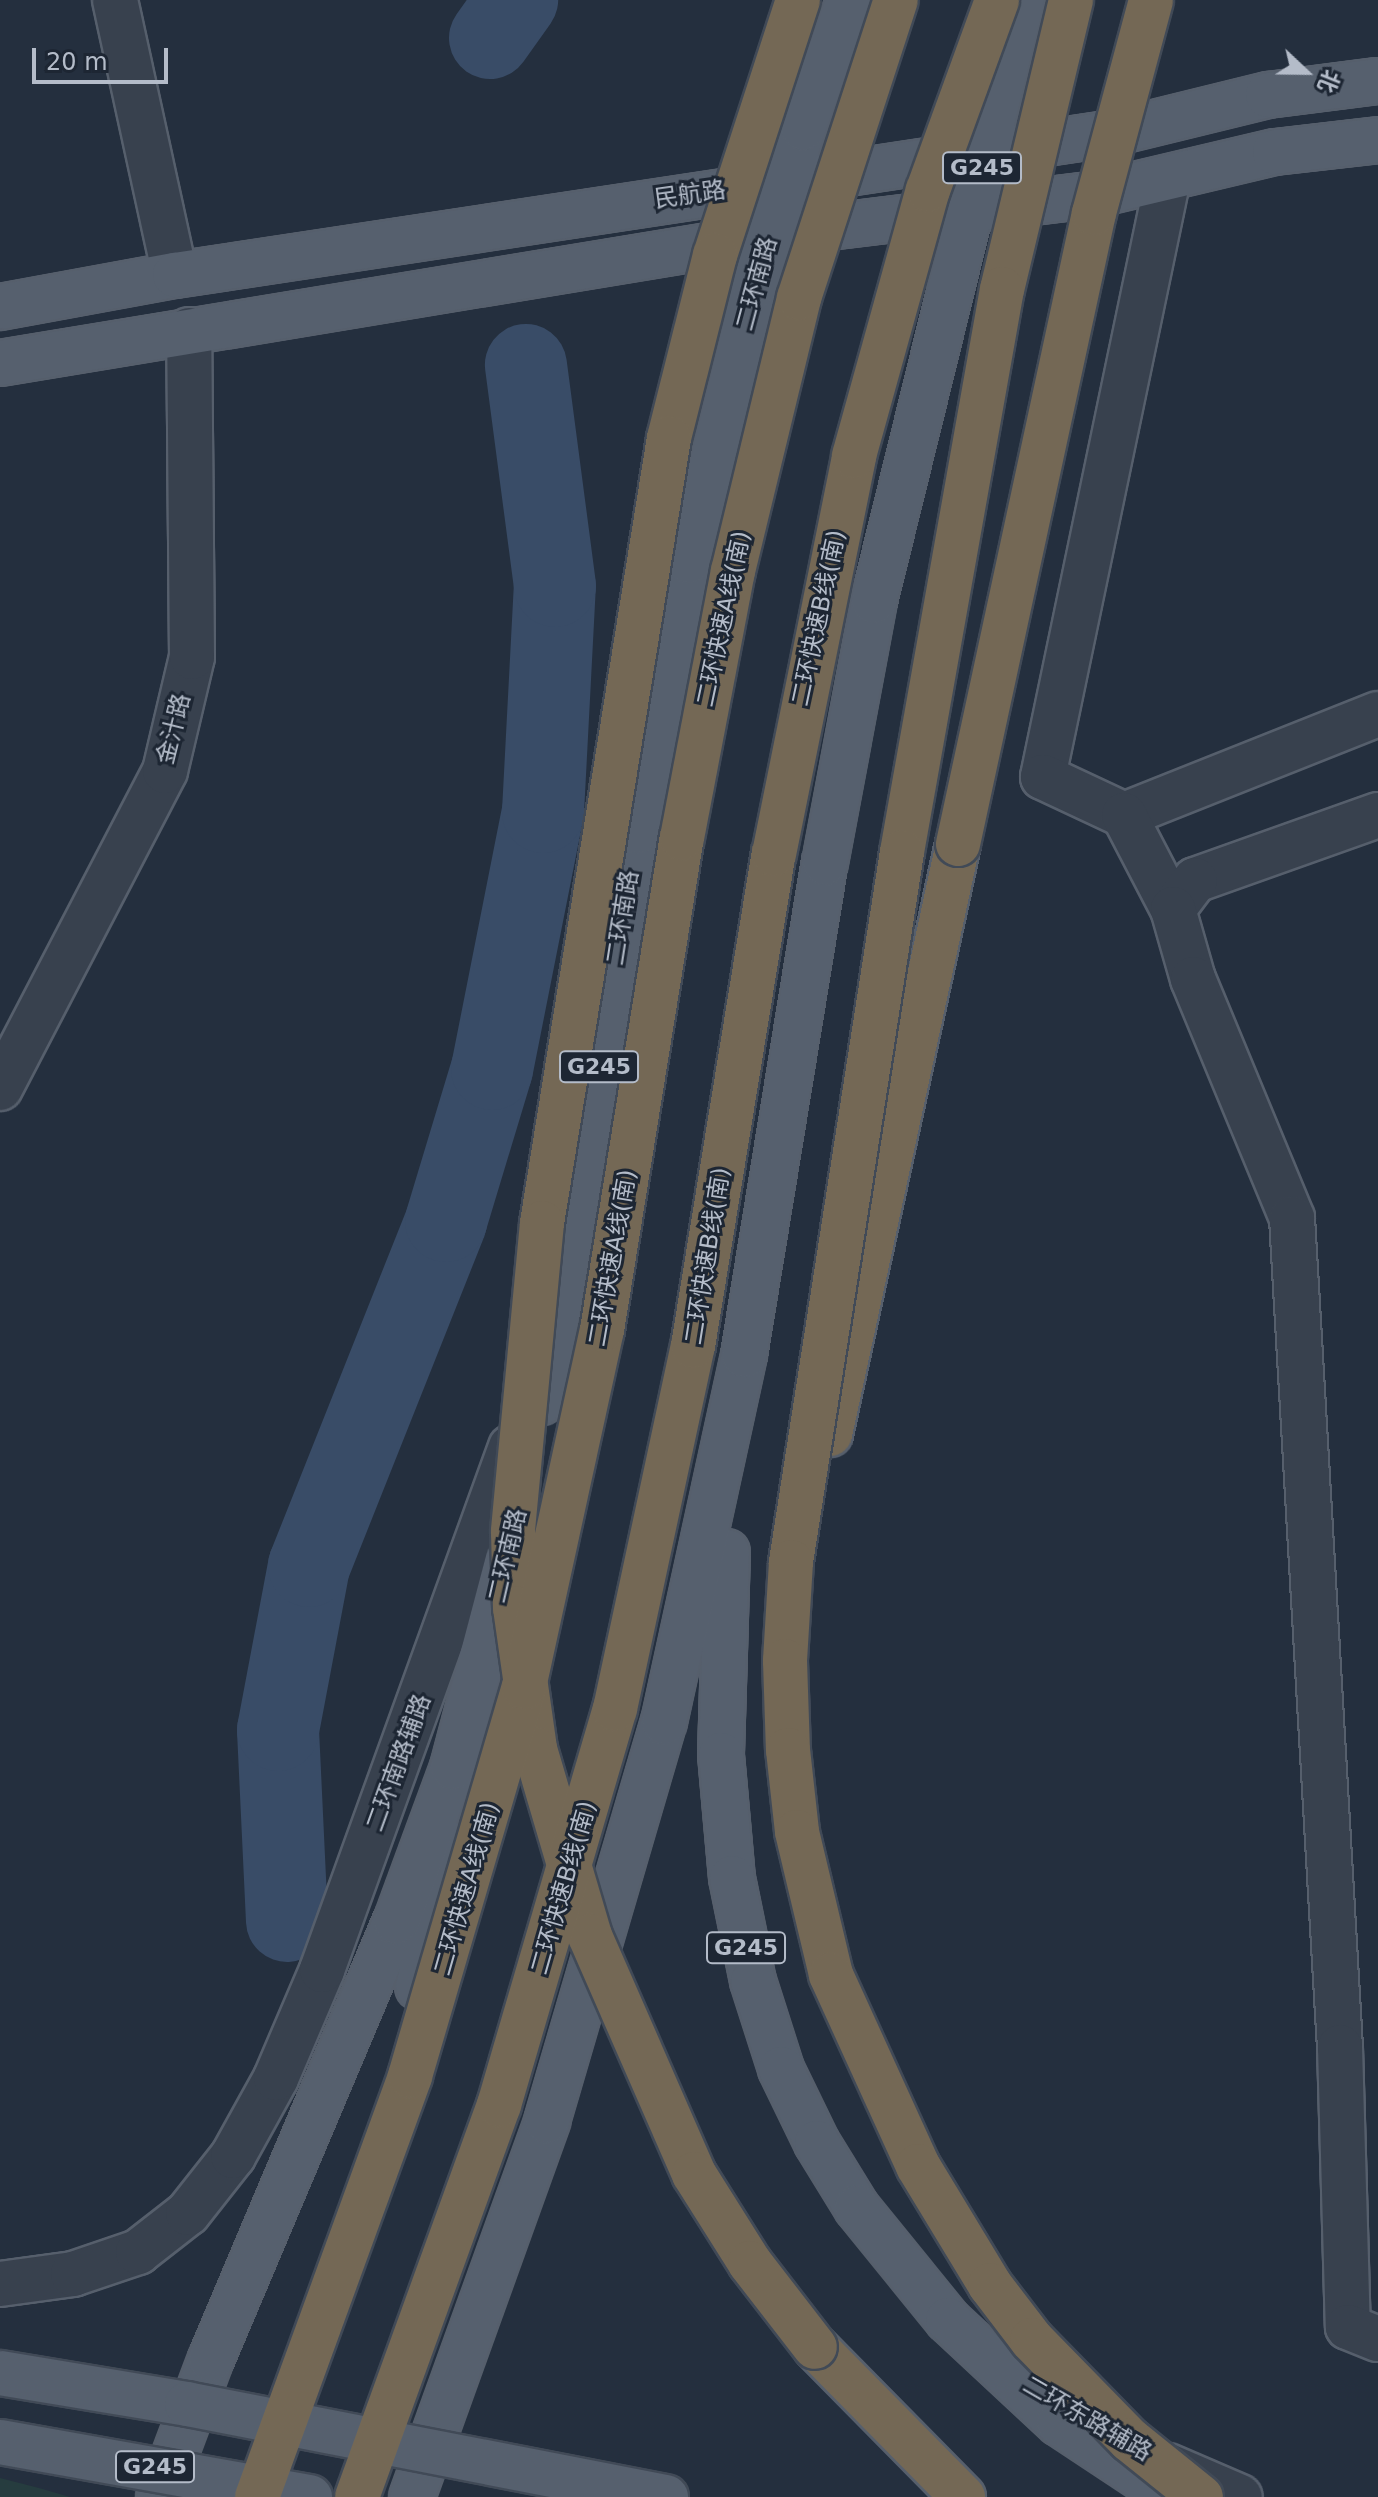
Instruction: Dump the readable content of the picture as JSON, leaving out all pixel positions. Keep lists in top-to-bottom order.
{
  "streets": {
    "highway": ["二环快速B线(南)", "二环快速A线(南)"],
    "main road": ["G245", "民航路", "二环南路"],
    "street": ["金汁路", "二环南路辅路", "二环东路辅路"]
  },
  "crossings": [
    ["G245", "民航路"],
    ["G245", "二环东路辅路"],
    ["民航路", "二环南路"],
    ["二环南路", "二环南路辅路"]
  ],
  "scale_bar": "20 m",
  "north": "right"
}
